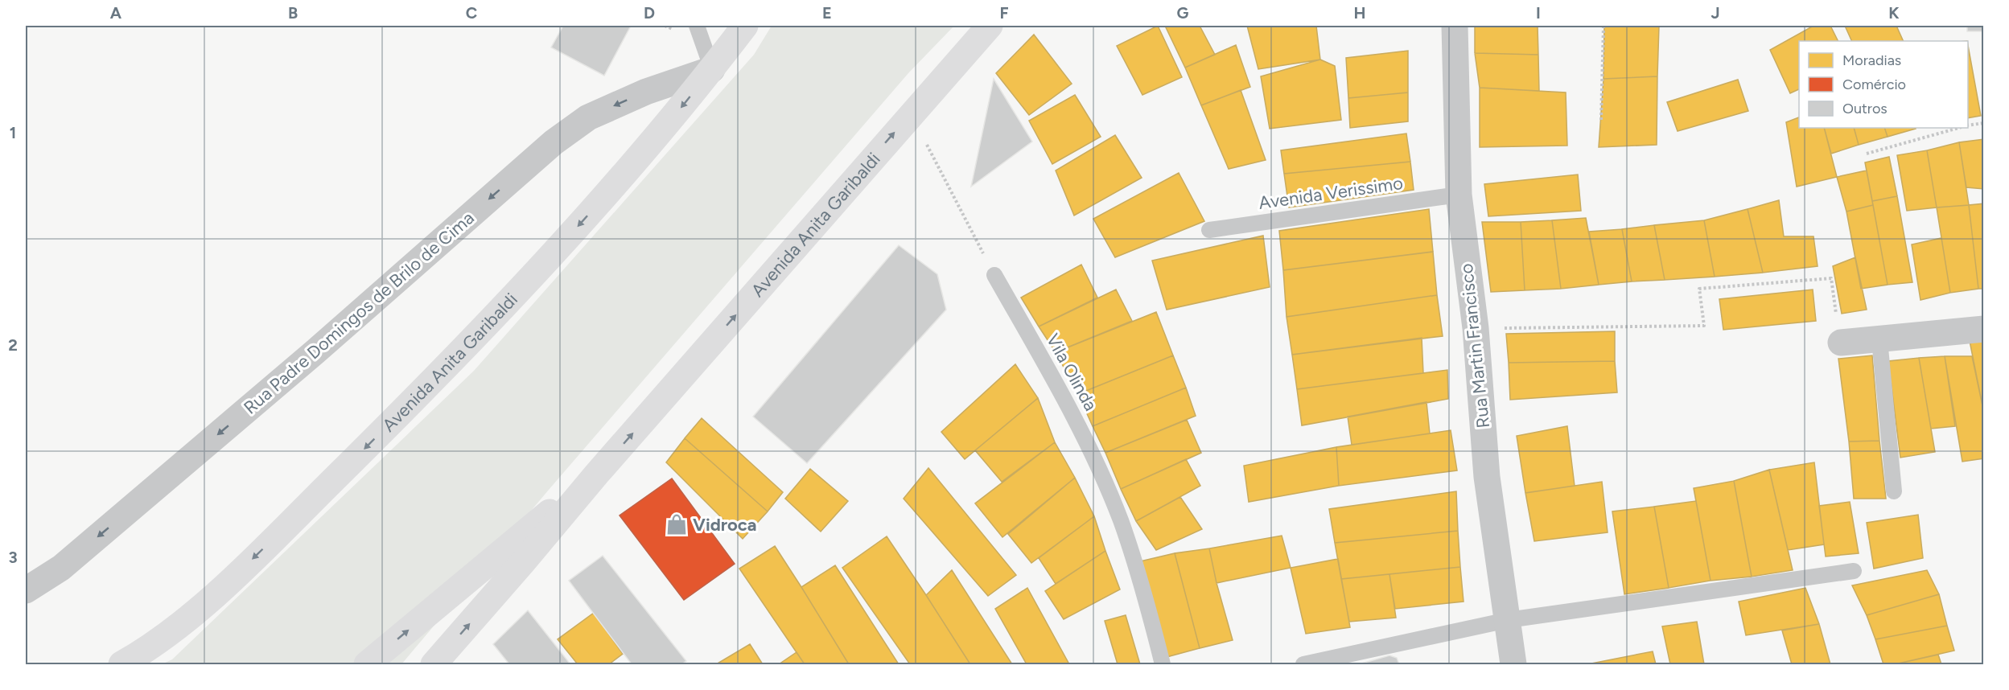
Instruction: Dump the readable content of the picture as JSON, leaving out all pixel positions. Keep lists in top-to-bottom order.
{
  "streets": {
    "main road": ["Avenida Anita Garibaldi"],
    "street": ["Rua Padre Domingos de Brilo de Cima", "Rua Martin Francisco"],
    "lane": ["Avenida Verissimo", "Vila Olinda"]
  },
  "crossings": [
    ["Avenida Verissimo", "Rua Martin Francisco"],
    ["Avenida Anita Garibaldi", "Rua Padre Domingos de Brilo de Cima"]
  ],
  "one_way": ["Rua Padre Domingos de Brilo de Cima"],
  "places": {
    "shop": ["Vidroca"]
  },
  "legend": ["Moradias", "Comércio", "Outros"],
  "grid": {
    "columns": [
      "A",
      "B",
      "C",
      "D",
      "E",
      "F",
      "G",
      "H",
      "I",
      "J",
      "K"
    ],
    "rows": ["1", "2", "3"]
  }
}
